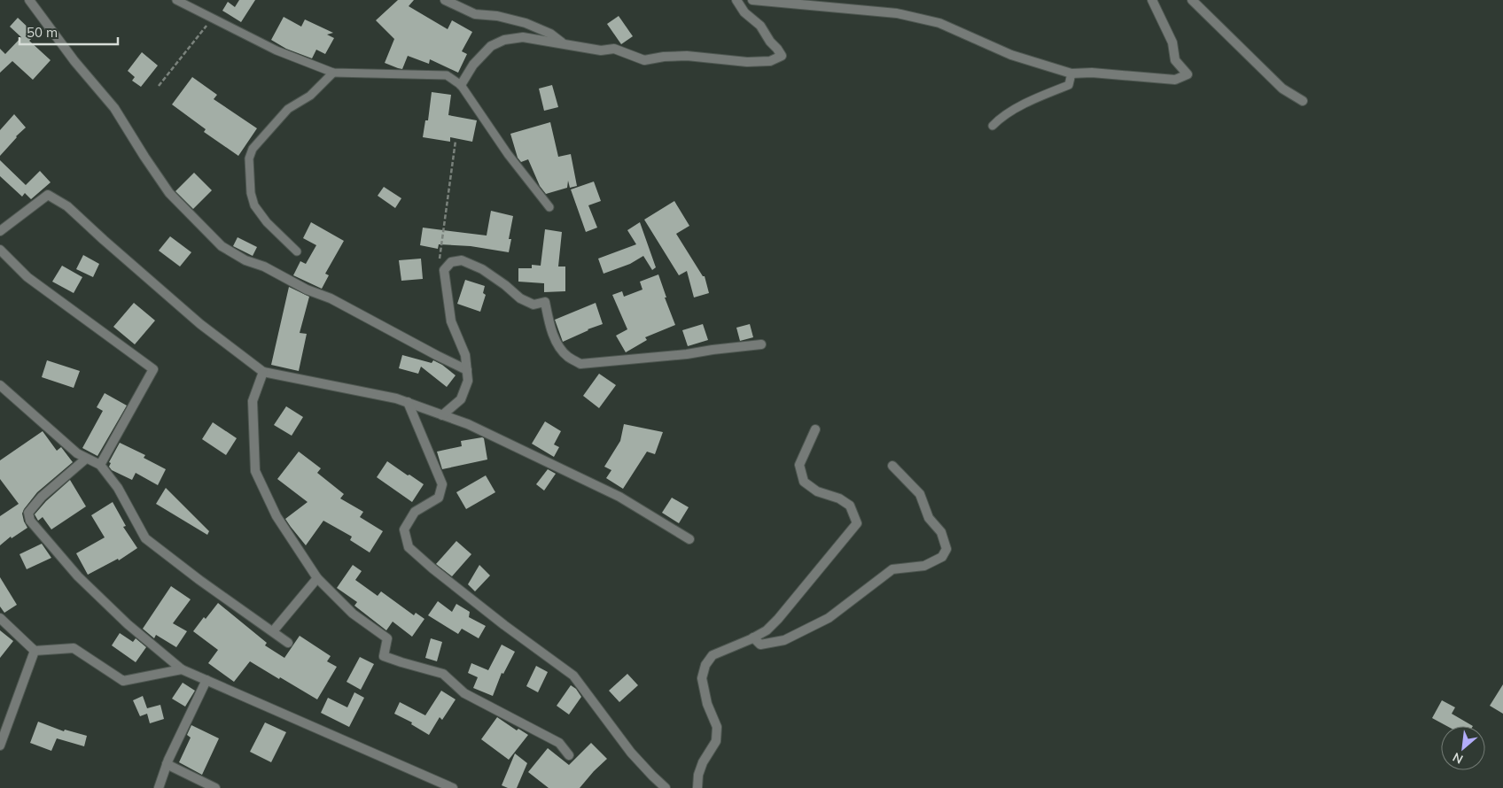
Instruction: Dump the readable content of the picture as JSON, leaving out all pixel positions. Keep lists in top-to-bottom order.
{
  "scale_bar": "50 m",
  "north": "bottom left"
}
